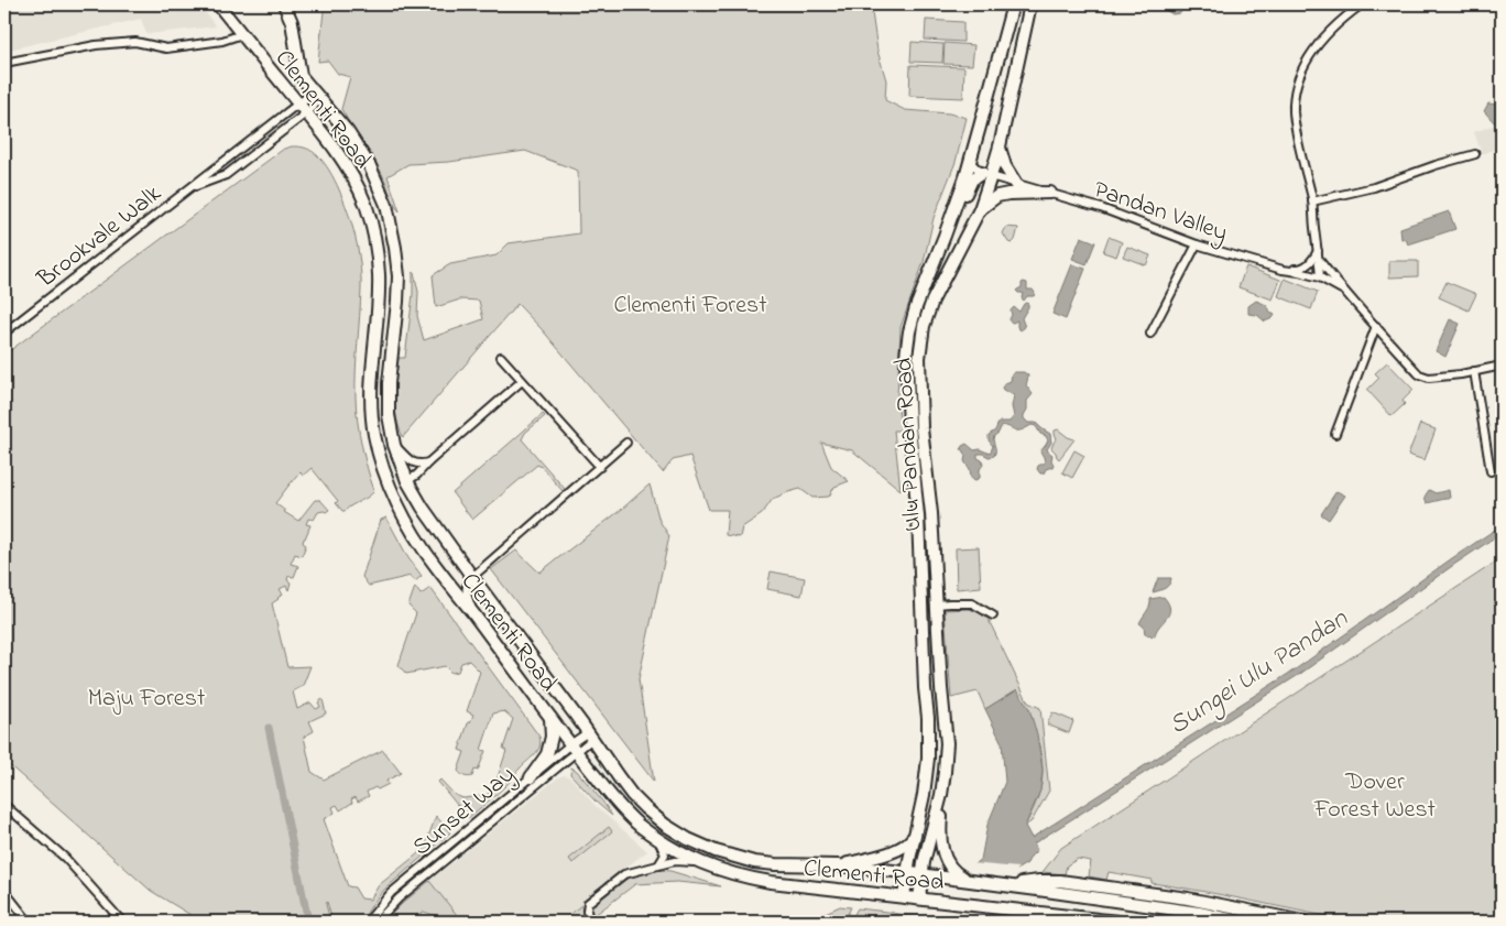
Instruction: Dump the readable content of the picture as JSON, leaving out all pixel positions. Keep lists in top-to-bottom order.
{
  "streets": {
    "main road": ["Clementi Road", "Ulu Pandan Road"],
    "street": ["Pandan Valley", "Brookvale Walk", "Sunset Way"]
  },
  "crossings": [
    ["Clementi Road", "Brookvale Walk"],
    ["Clementi Road", "Ulu Pandan Road"],
    ["Clementi Road", "Sunset Way"],
    ["Pandan Valley", "Ulu Pandan Road"]
  ],
  "water": ["Sungei Ulu Pandan"],
  "parks": ["Clementi Forest", "Maju Forest", "Dover Forest West"]
}
